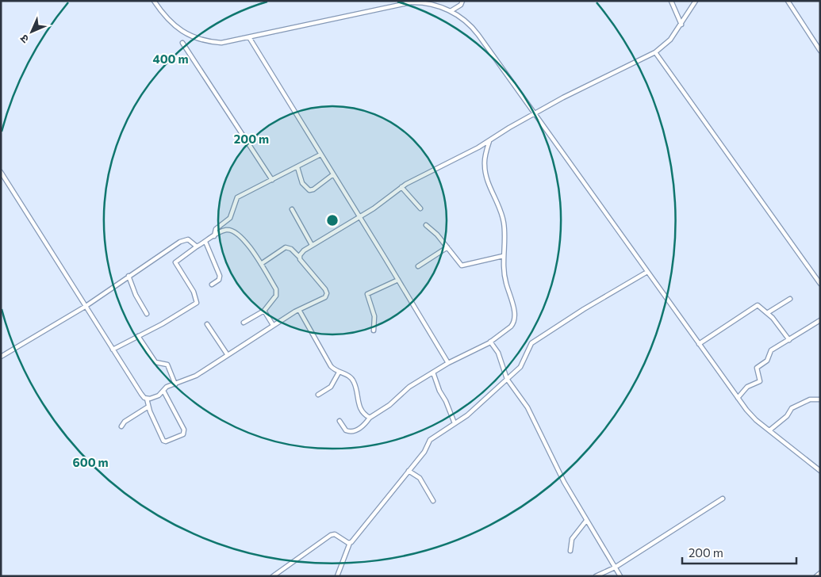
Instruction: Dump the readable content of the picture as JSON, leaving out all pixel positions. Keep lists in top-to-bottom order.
{
  "scale_bar": "200 m",
  "north": "bottom left",
  "rings": ["400 m", "200 m", "600 m"]
}
